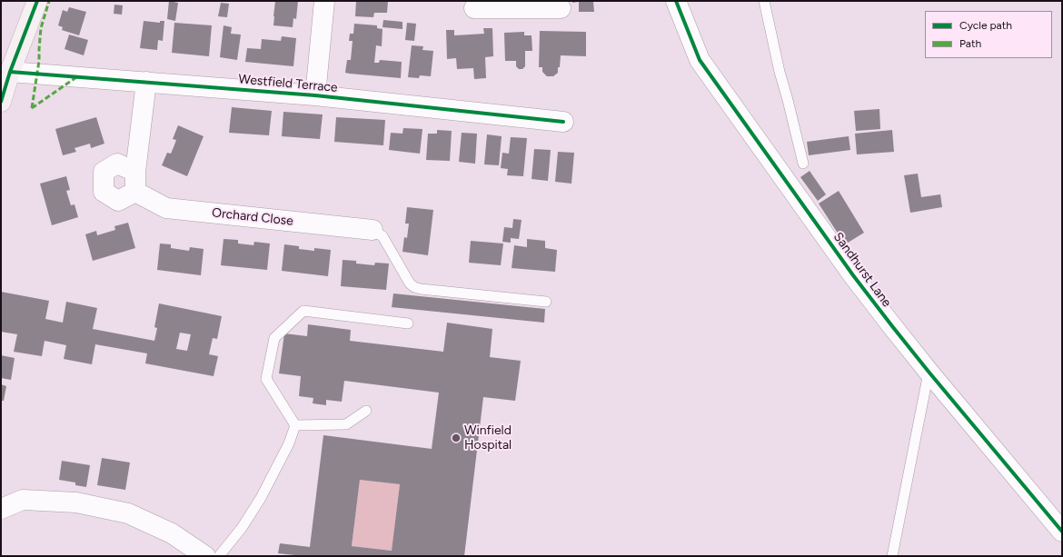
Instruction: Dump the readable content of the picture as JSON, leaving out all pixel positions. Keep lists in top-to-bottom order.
{
  "streets": {
    "street": ["Westfield Terrace", "Orchard Close", "Sandhurst Lane"]
  },
  "places": ["Winfield Hospital"],
  "legend": ["Cycle path", "Path"]
}
